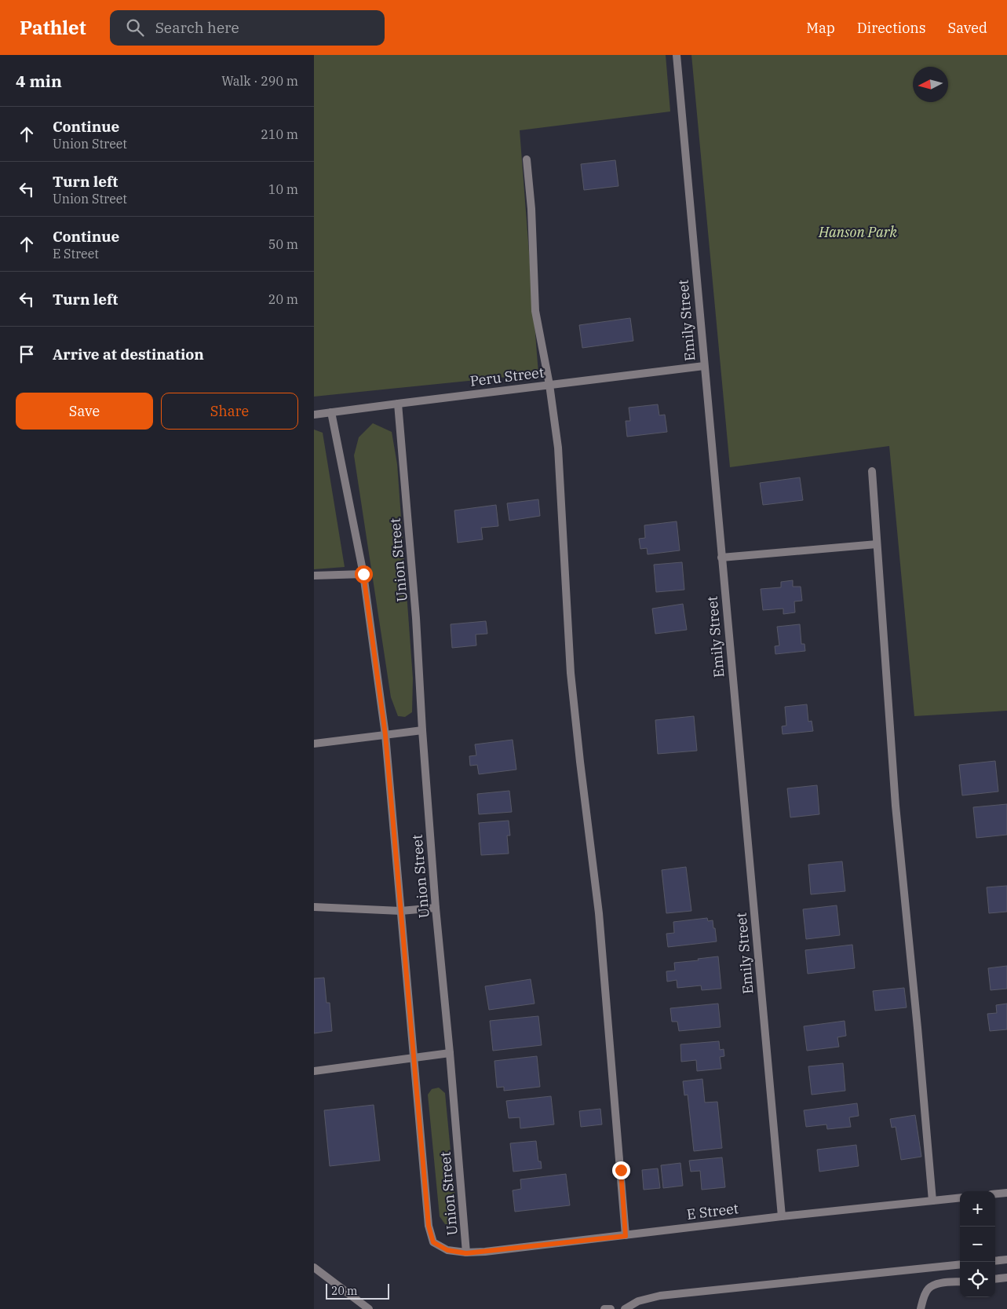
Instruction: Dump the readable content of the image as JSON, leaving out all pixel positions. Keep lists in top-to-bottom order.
{
  "streets": {
    "street": [
      "Emily Street",
      "Peru Street",
      "Union Street",
      "E Street"
    ]
  },
  "crossings": [
    ["Emily Street", "Peru Street"],
    ["Emily Street", "E Street"],
    ["Peru Street", "Union Street"],
    ["Union Street", "E Street"]
  ],
  "parks": ["Hanson Park"],
  "scale_bar": "20 m",
  "north": "left",
  "page": {
    "header": "Pathlet",
    "search": "Search here",
    "nav": ["Map", "Directions", "Saved"],
    "heading": ["4 min", "Walk · 290 m"],
    "list": [
      ["Continue", "Union Street", "210 m"],
      ["Turn left", "Union Street", "10 m"],
      ["Continue", "E Street", "50 m"],
      ["Turn left", "20 m"],
      "Arrive at destination"
    ],
    "buttons": ["Save", "Share"],
    "map_buttons": ["+", "−"],
    "scale": "20 m"
  }
}
